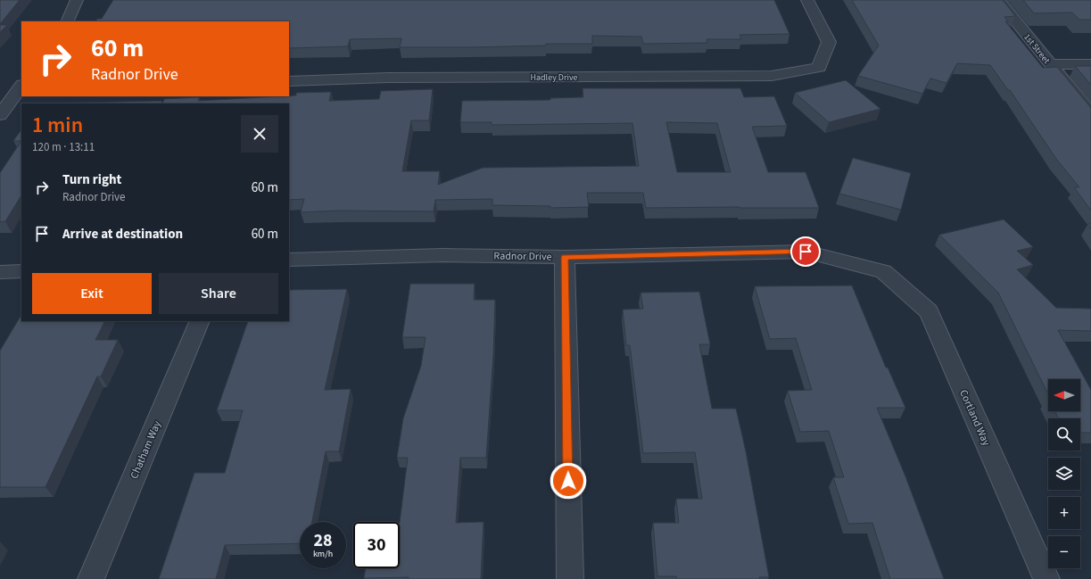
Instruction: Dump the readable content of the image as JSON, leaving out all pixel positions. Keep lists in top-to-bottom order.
{
  "streets": {
    "street": [
      "1st Street",
      "Hadley Drive",
      "Radnor Drive",
      "Cortland Way",
      "Chatham Way"
    ]
  },
  "crossings": [
    ["Radnor Drive", "Cortland Way"]
  ],
  "north": "left",
  "page": {
    "turn": ["60 m", "Radnor Drive"],
    "heading": ["1 min", "120 m · 13:11"],
    "list": [
      {
        "name": "Turn right",
        "note": "Radnor Drive",
        "value": "60 m"
      },
      {
        "name": "Arrive at destination",
        "value": "60 m"
      }
    ],
    "buttons": ["Exit", "Share"],
    "map_buttons": ["+", "−"],
    "speed": "28 km/h",
    "limit": "30"
  }
}
